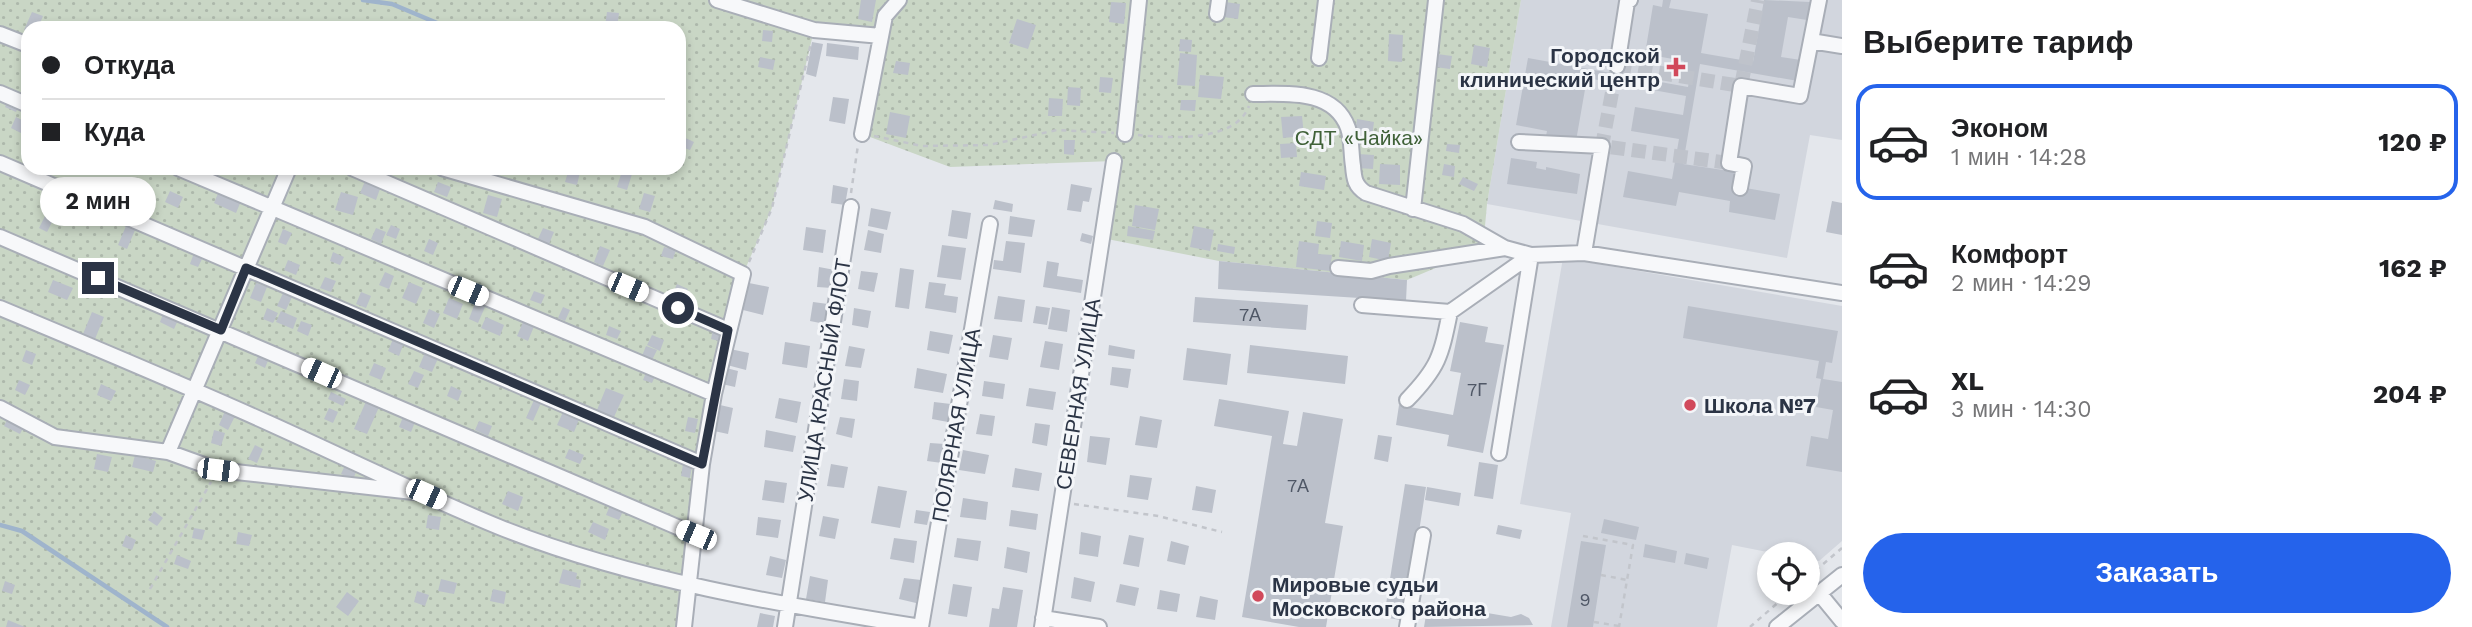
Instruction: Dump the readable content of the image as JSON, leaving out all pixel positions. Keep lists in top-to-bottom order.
{
  "streets": {
    "street": ["УЛИЦА КРАСНЫЙ ФЛОТ", "СЕВЕРНАЯ УЛИЦА", "ПОЛЯРНАЯ УЛИЦА"]
  },
  "parks": ["СДТ «Чайка»"],
  "places": {
    "health": ["Городской клинический центр"],
    "other": ["Школа №7", "Мировые судьи Московского района"]
  },
  "house_numbers": [
    "7А",
    "7Г",
    "7А",
    "9"
  ],
  "page": {
    "heading": "Выберите тариф",
    "banner": ["Откуда", "Куда"],
    "list": [
      {
        "name": "Эконом",
        "note": "1 мин · 14:28",
        "value": "120 ₽"
      },
      {
        "name": "Комфорт",
        "note": "2 мин · 14:29",
        "value": "162 ₽"
      },
      {
        "name": "XL",
        "note": "3 мин · 14:30",
        "value": "204 ₽"
      }
    ],
    "bubble": "2 мин",
    "buttons": "Заказать"
  }
}
